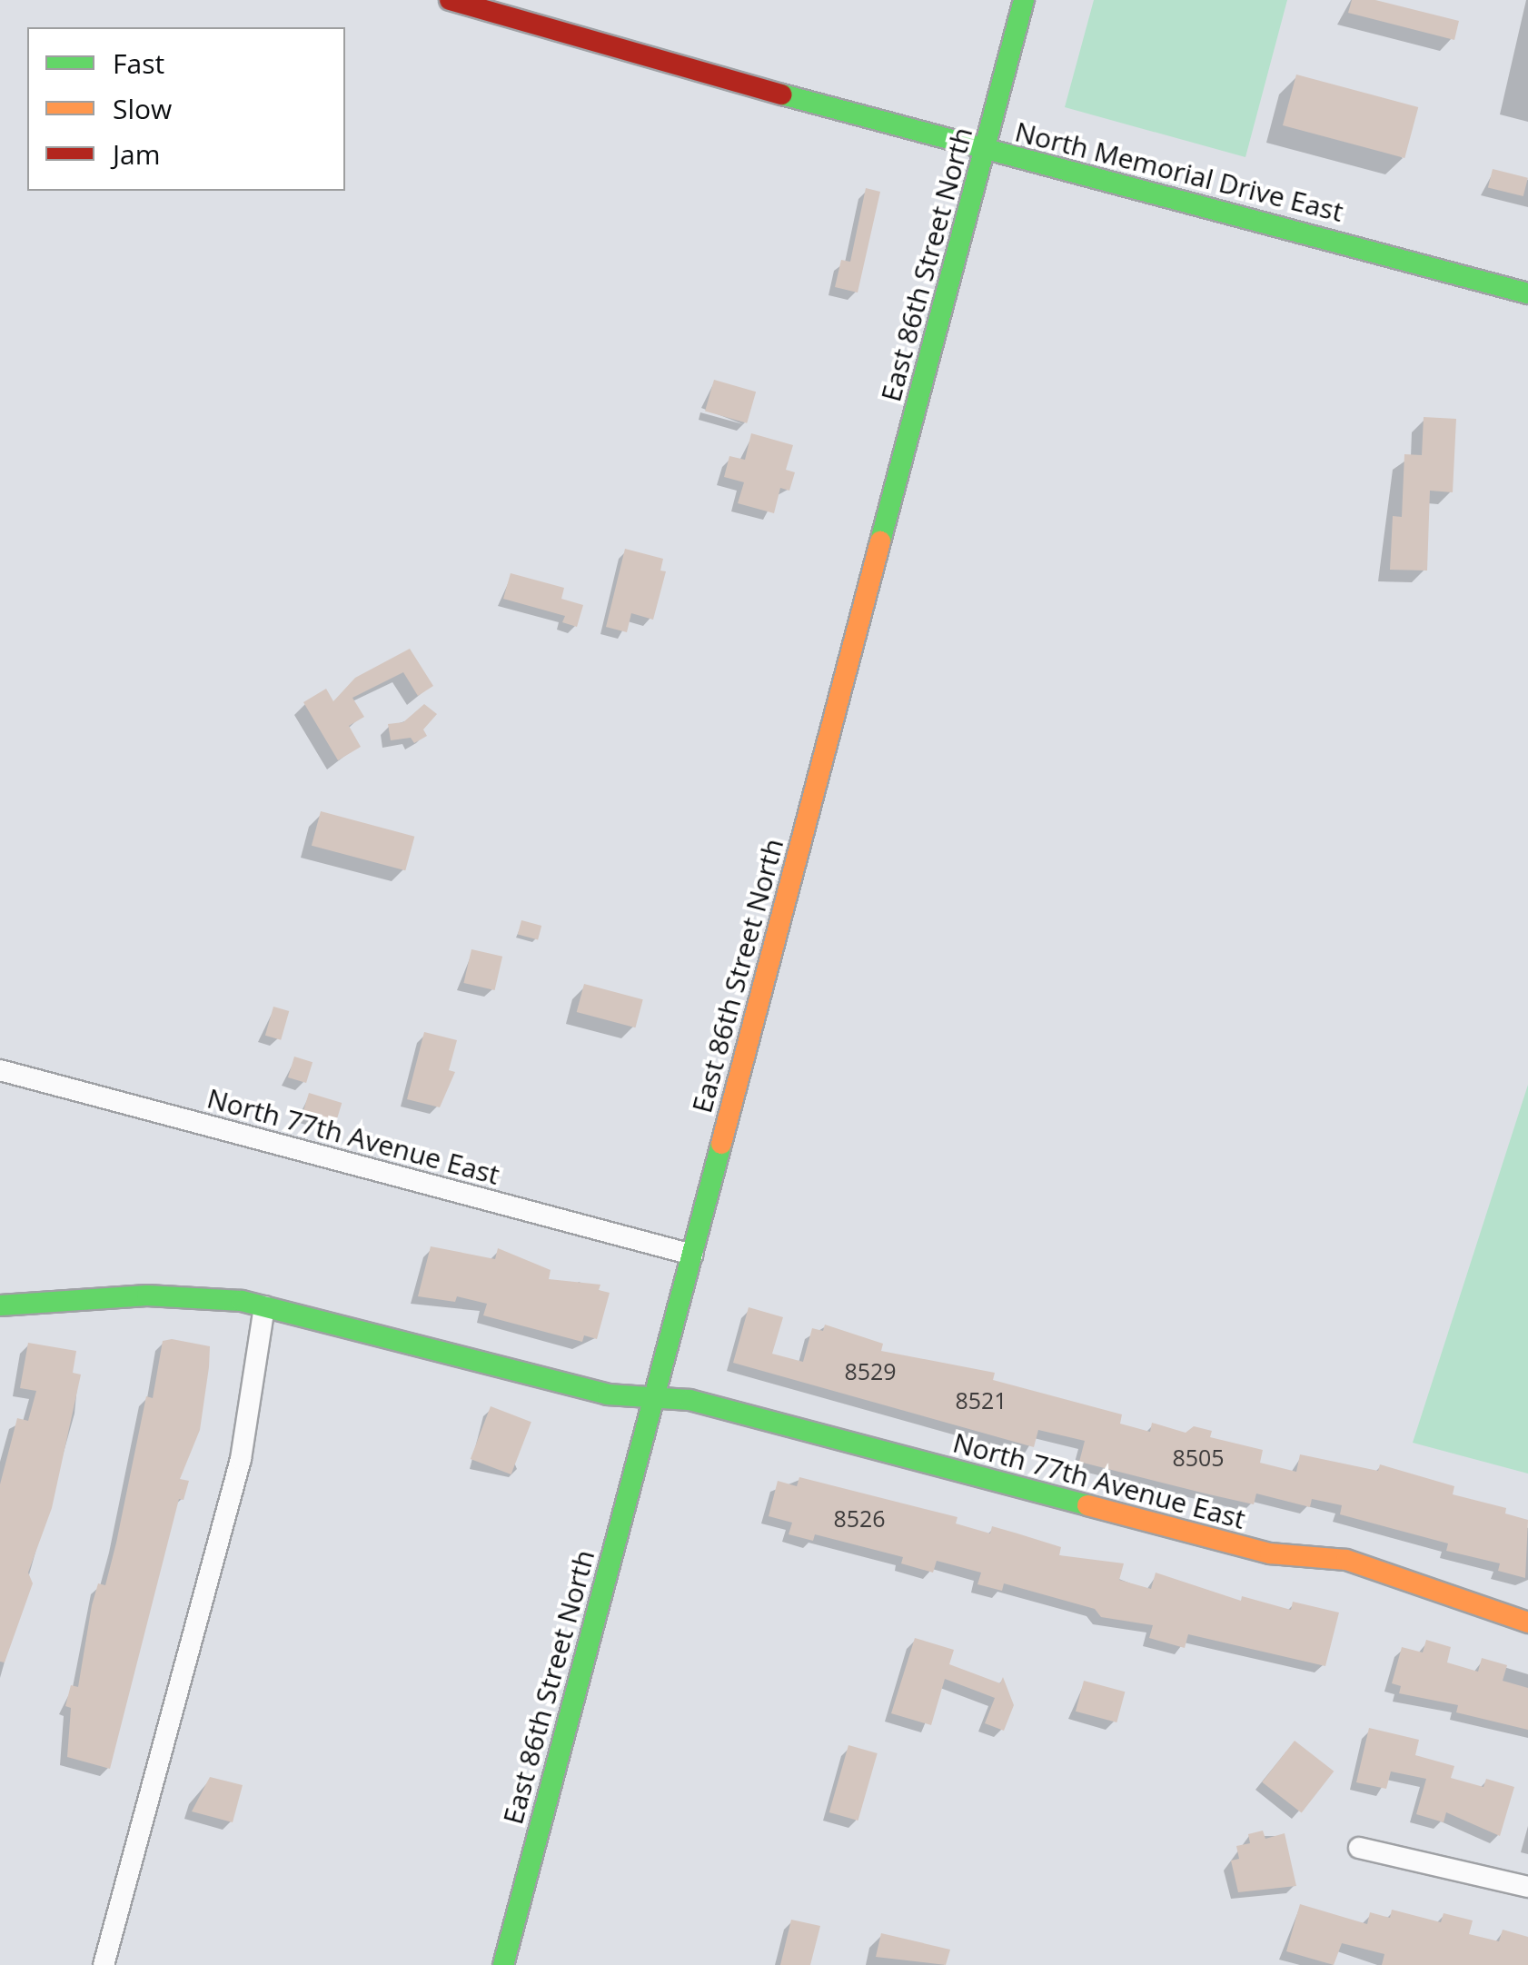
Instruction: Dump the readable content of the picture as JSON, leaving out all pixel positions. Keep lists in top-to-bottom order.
{
  "streets": {
    "street": ["North Memorial Drive East", "East 86th Street North", "North 77th Avenue East"]
  },
  "crossings": [
    ["North Memorial Drive East", "East 86th Street North"],
    ["East 86th Street North", "North 77th Avenue East"]
  ],
  "house_numbers": [
    "8529",
    "8521",
    "8505",
    "8526"
  ],
  "legend": ["Fast", "Slow", "Jam"]
}
